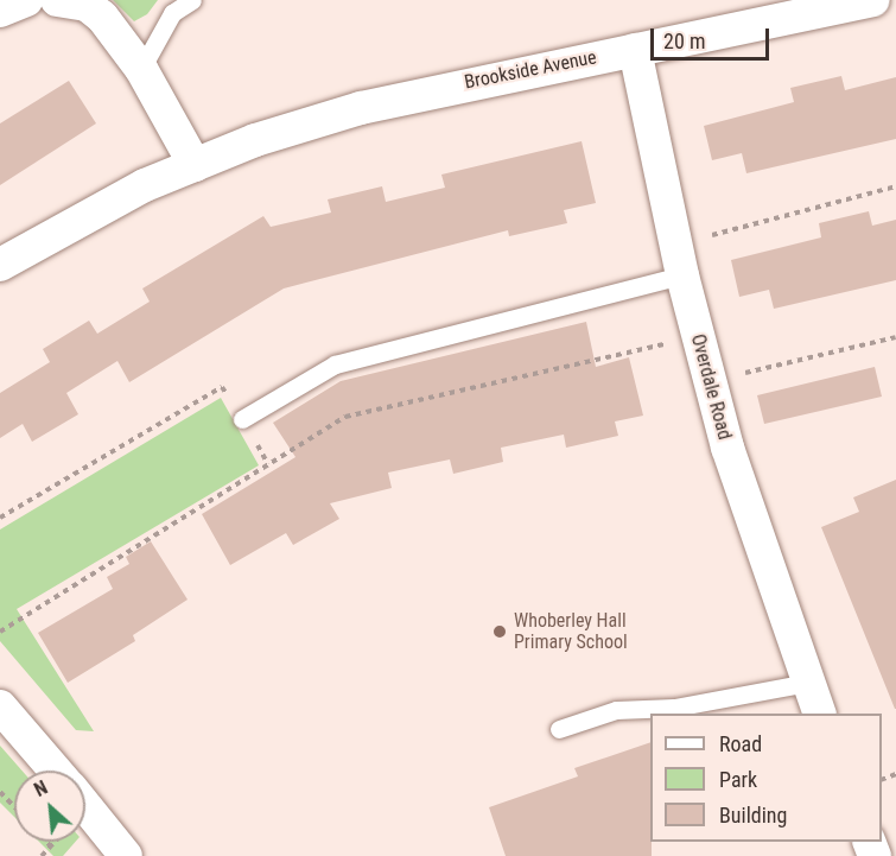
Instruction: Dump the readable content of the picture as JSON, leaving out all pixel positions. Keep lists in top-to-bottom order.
{
  "streets": {
    "street": ["Brookside Avenue", "Overdale Road"]
  },
  "crossings": [
    ["Brookside Avenue", "Overdale Road"]
  ],
  "places": ["Whoberley Hall Primary School"],
  "legend": ["Road", "Park", "Building"],
  "scale_bar": "20 m",
  "north": "top left"
}
